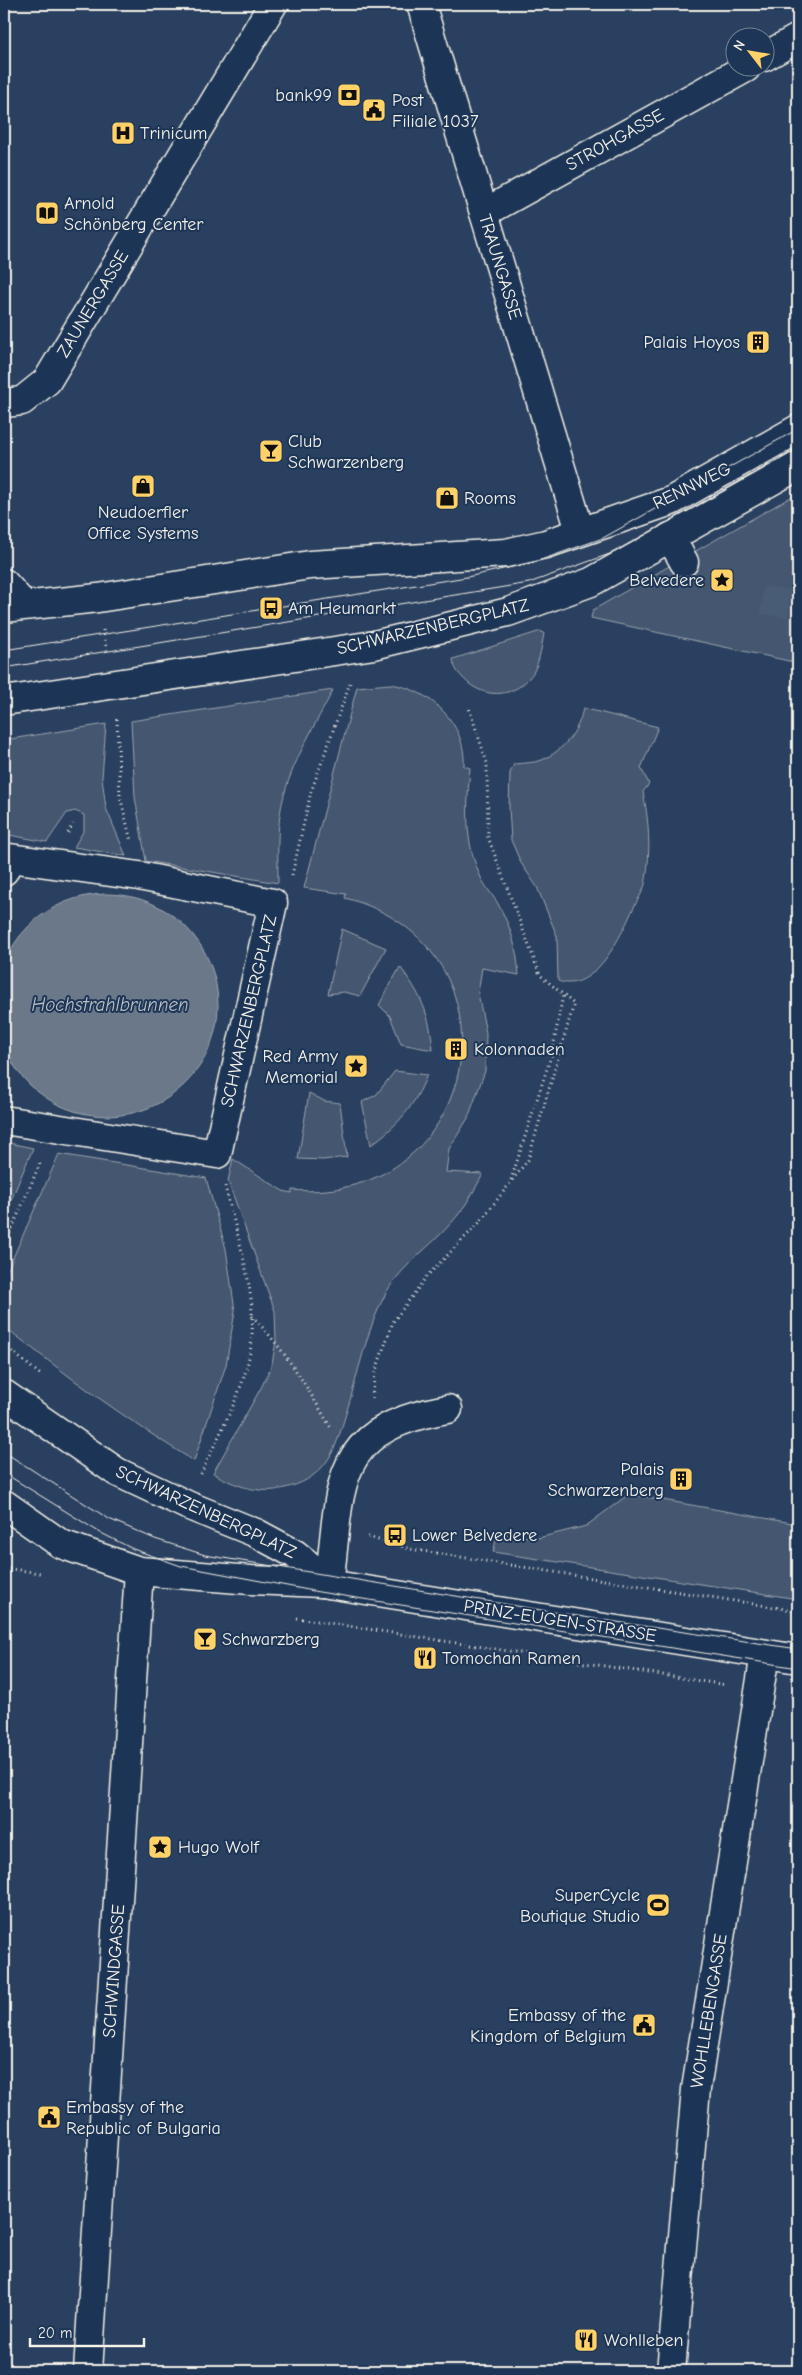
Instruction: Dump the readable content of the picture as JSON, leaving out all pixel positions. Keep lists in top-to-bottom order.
{
  "streets": {
    "street": [
      "STROHGASSE",
      "TRAUNGASSE",
      "ZAUNERGASSE",
      "RENNWEG",
      "SCHWARZENBERGPLATZ",
      "PRINZ-EUGEN-STRASSE",
      "SCHWINDGASSE",
      "WOHLLEBENGASSE"
    ]
  },
  "crossings": [
    ["STROHGASSE", "TRAUNGASSE"],
    ["TRAUNGASSE", "RENNWEG"],
    ["RENNWEG", "SCHWARZENBERGPLATZ"],
    ["SCHWARZENBERGPLATZ", "PRINZ-EUGEN-STRASSE"],
    ["SCHWARZENBERGPLATZ", "SCHWINDGASSE"],
    ["PRINZ-EUGEN-STRASSE", "WOHLLEBENGASSE"]
  ],
  "water": ["Hochstrahlbrunnen"],
  "places": {
    "bank": ["bank99"],
    "public building": ["Post Filiale 1037", "Embassy of the Kingdom of Belgium", "Embassy of the Republic of Bulgaria"],
    "hospital": ["Trinicum"],
    "library": ["Arnold Schönberg Center"],
    "building": ["Palais Hoyos", "Kolonnaden", "Palais Schwarzenberg"],
    "bar": ["Club Schwarzenberg", "Schwarzberg"],
    "shop": ["Neudoerfler Office Systems", "Rooms"],
    "place": ["Belvedere", "Red Army Memorial", "Hugo Wolf"],
    "bus stop": ["Am Heumarkt", "Lower Belvedere"],
    "restaurant": ["Tomochan Ramen", "Wohlleben"],
    "sports": ["SuperCycle Boutique Studio"]
  },
  "scale_bar": "20 m",
  "north": "top left"
}
